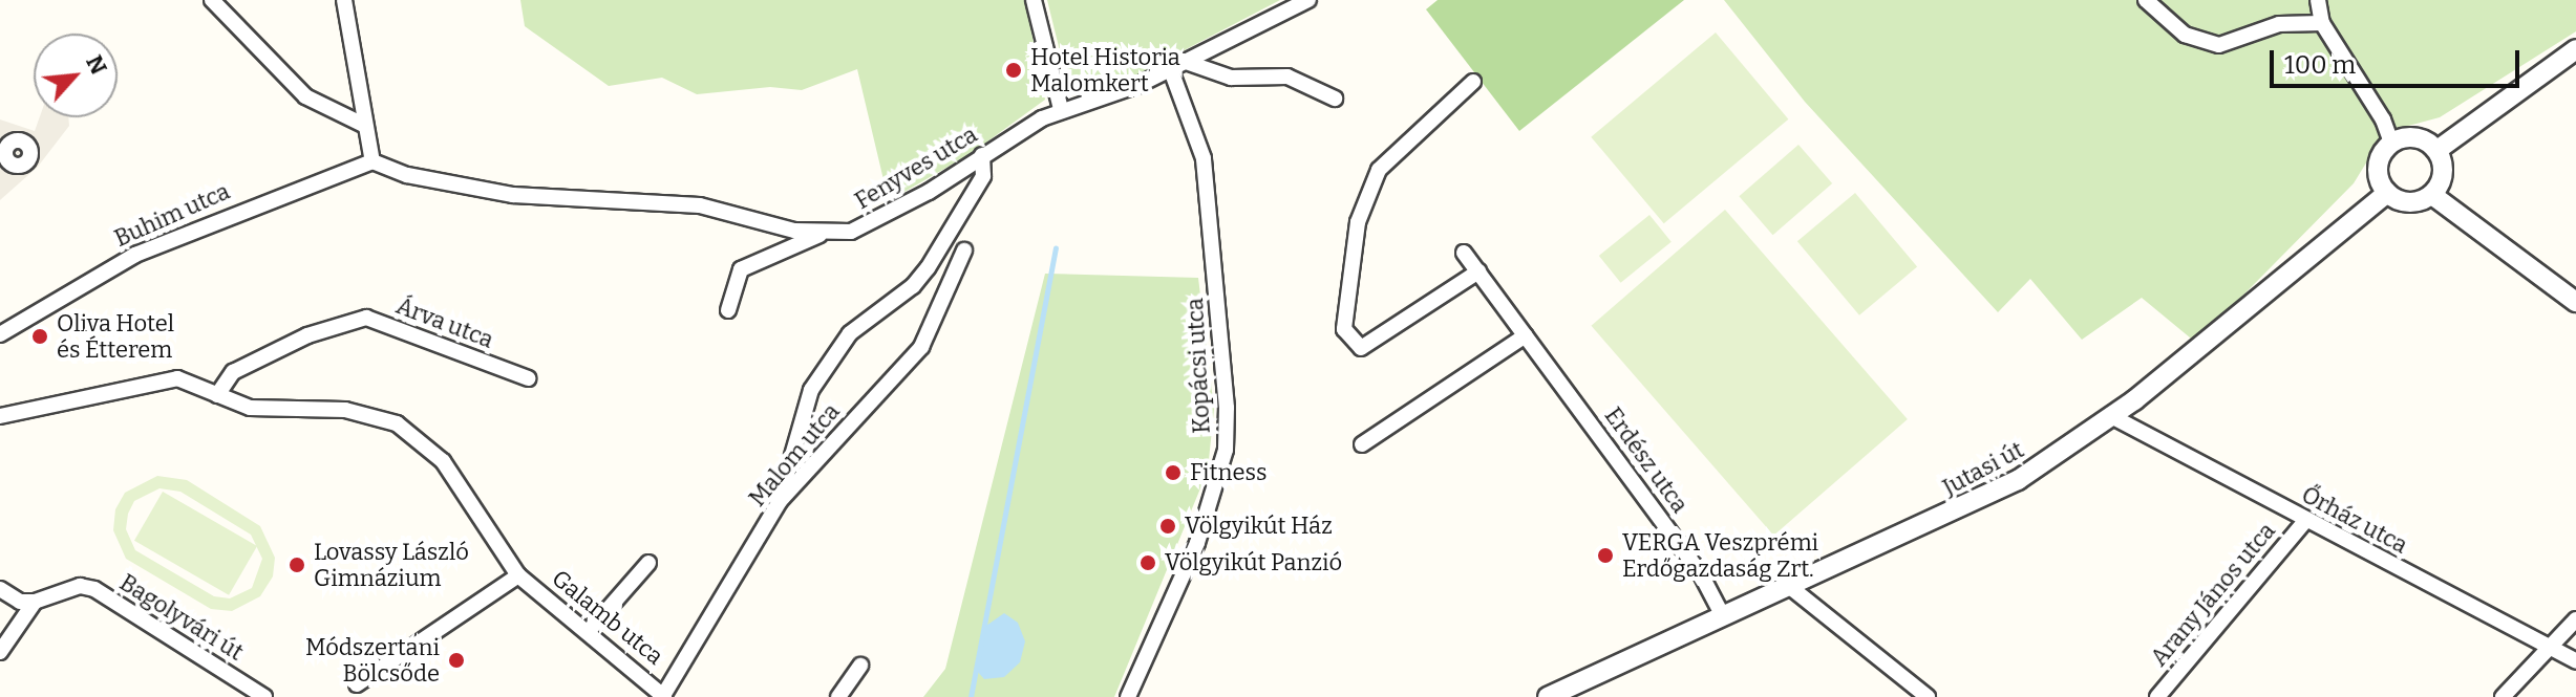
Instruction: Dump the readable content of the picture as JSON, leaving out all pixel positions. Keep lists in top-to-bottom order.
{
  "streets": {
    "street": [
      "Fenyves utca",
      "Buhim utca",
      "Árva utca",
      "Kopácsi utca",
      "Malom utca",
      "Erdész utca",
      "Jutasi út",
      "Őrház utca",
      "Arany János utca",
      "Bagolyvári út",
      "Galamb utca"
    ]
  },
  "crossings": [
    ["Fenyves utca", "Buhim utca"],
    ["Fenyves utca", "Kopácsi utca"],
    ["Árva utca", "Galamb utca"],
    ["Malom utca", "Galamb utca"],
    ["Erdész utca", "Jutasi út"],
    ["Jutasi út", "Őrház utca"],
    ["Őrház utca", "Arany János utca"]
  ],
  "places": [
    "Hotel Historia Malomkert",
    "Oliva Hotel és Étterem",
    "Fitness",
    "Völgyikút Ház",
    "VERGA Veszprémi Erdőgazdaság Zrt.",
    "Völgyikút Panzió",
    "Lovassy László Gimnázium",
    "Módszertani Bölcsőde"
  ],
  "scale_bar": "100 m",
  "north": "top right"
}
